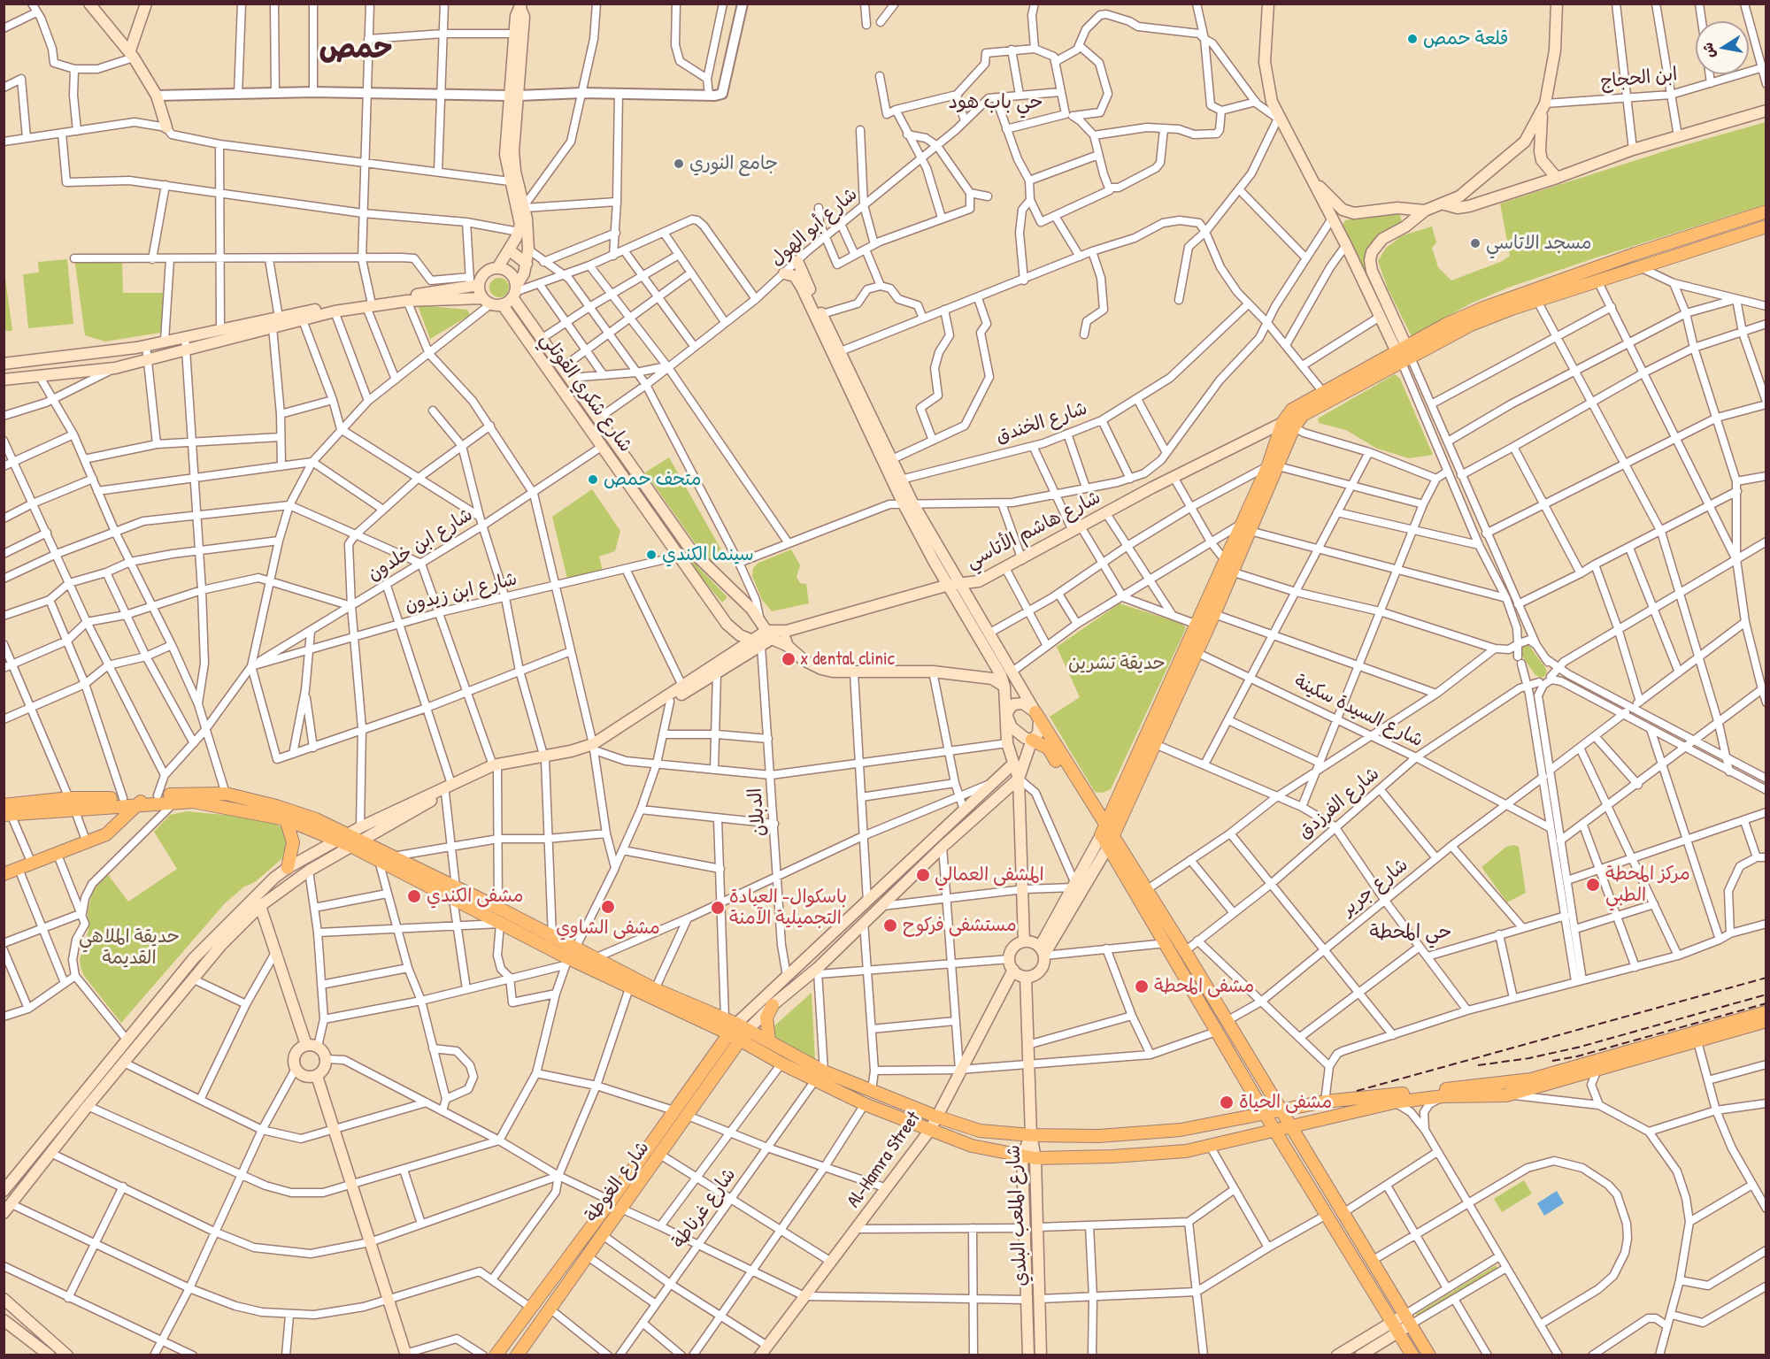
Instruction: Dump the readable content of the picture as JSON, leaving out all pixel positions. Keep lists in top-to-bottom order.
{
  "streets": {
    "main road": [
      "شارع شكري القوتلي",
      "شارع هاشم الأتاسي",
      "Al-Hamra Street",
      "شارع الغوطة",
      "شارع الملعب البلدي"
    ],
    "street": [
      "ابن الحجاج",
      "شارع أبو الهول",
      "شارع الخندق",
      "شارع ابن خلدون",
      "شارع ابن زيدون",
      "شارع السيدة سكينة",
      "شارع الفرزدق",
      "الدبلان",
      "شارع جرير",
      "شارع غرناطة"
    ]
  },
  "crossings": [
    ["شارع أبو الهول", "شارع شكري القوتلي"],
    ["شارع شكري القوتلي", "شارع هاشم الأتاسي"],
    ["شارع شكري القوتلي", "شارع ابن خلدون"],
    ["شارع شكري القوتلي", "شارع ابن زيدون"],
    ["شارع شكري القوتلي", "الدبلان"],
    ["شارع ابن خلدون", "شارع ابن زيدون"],
    ["شارع السيدة سكينة", "شارع الفرزدق"],
    ["شارع السيدة سكينة", "شارع جرير"]
  ],
  "districts": ["حمص", "حي باب هود", "حي المحطة"],
  "parks": ["حديقة تشرين", "حديقة الملاهي القديمة"],
  "places": [
    "قلعة حمص",
    "جامع النوري",
    "مسجد الاتاسي",
    "متحف حمص",
    "سينما الكندي",
    "x dental clinic",
    "المشفى العمالي",
    "مركز المحطة الطبي",
    "مشفى الكندي",
    "مشفى الشاوي",
    "باسكوال- العيادة التجميلية الآمنة",
    "مستشفى فركوح",
    "مشفى المحطة",
    "مشفى الحياة"
  ],
  "north": "left"
}
